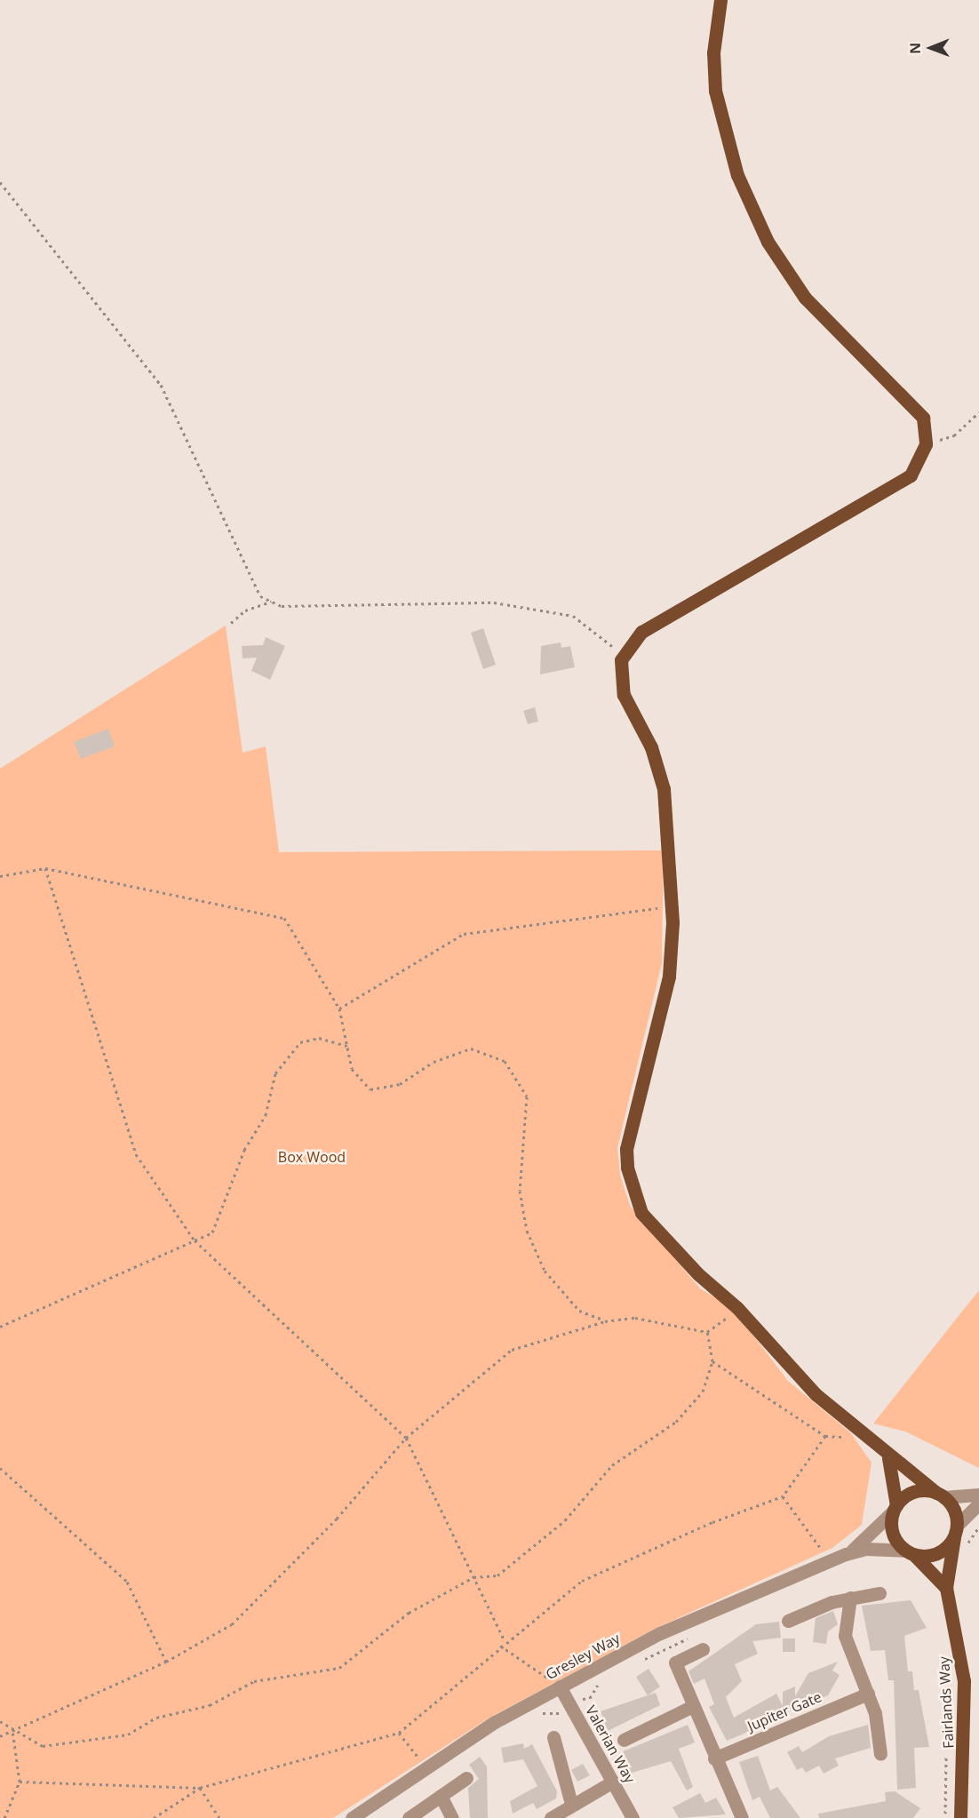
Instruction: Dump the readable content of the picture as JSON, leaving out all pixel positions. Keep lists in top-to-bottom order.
{
  "streets": {
    "main road": ["Fairlands Way"],
    "street": ["Gresley Way", "Jupiter Gate", "Valerian Way"]
  },
  "crossings": [
    ["Gresley Way", "Fairlands Way"],
    ["Gresley Way", "Valerian Way"]
  ],
  "parks": ["Box Wood"],
  "north": "left"
}
